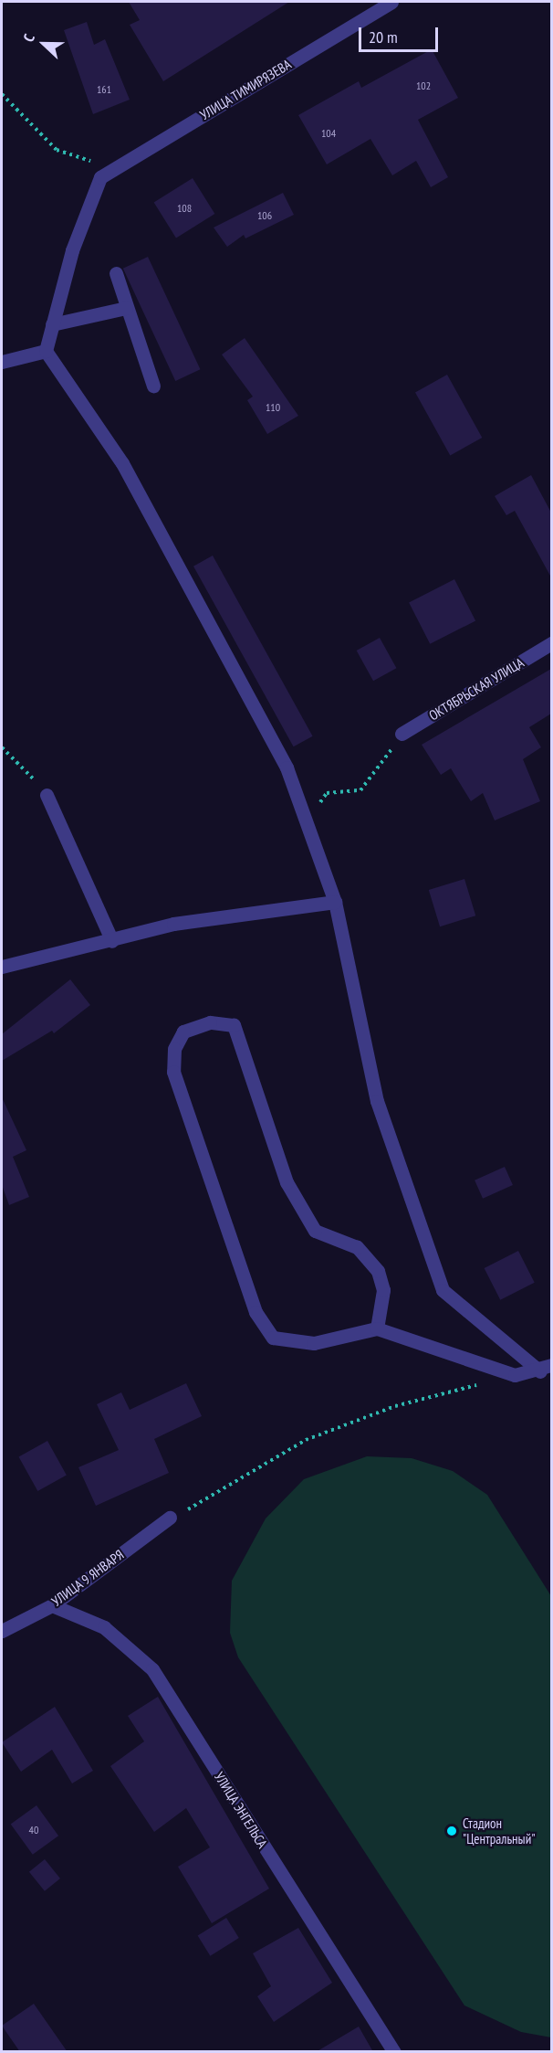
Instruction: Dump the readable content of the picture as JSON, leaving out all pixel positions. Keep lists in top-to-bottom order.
{
  "streets": {
    "street": [
      "УЛИЦА ТИМИРЯЗЕВА",
      "ОКТЯБРЬСКАЯ УЛИЦА",
      "УЛИЦА 9 ЯНВАРЯ",
      "УЛИЦА ЭНГЕЛЬСА"
    ]
  },
  "crossings": [
    ["УЛИЦА 9 ЯНВАРЯ", "УЛИЦА ЭНГЕЛЬСА"]
  ],
  "places": ["Стадион \"Центральный\""],
  "house_numbers": [
    "102",
    "161",
    "104",
    "108",
    "106",
    "110",
    "40"
  ],
  "scale_bar": "20 m",
  "north": "left"
}
